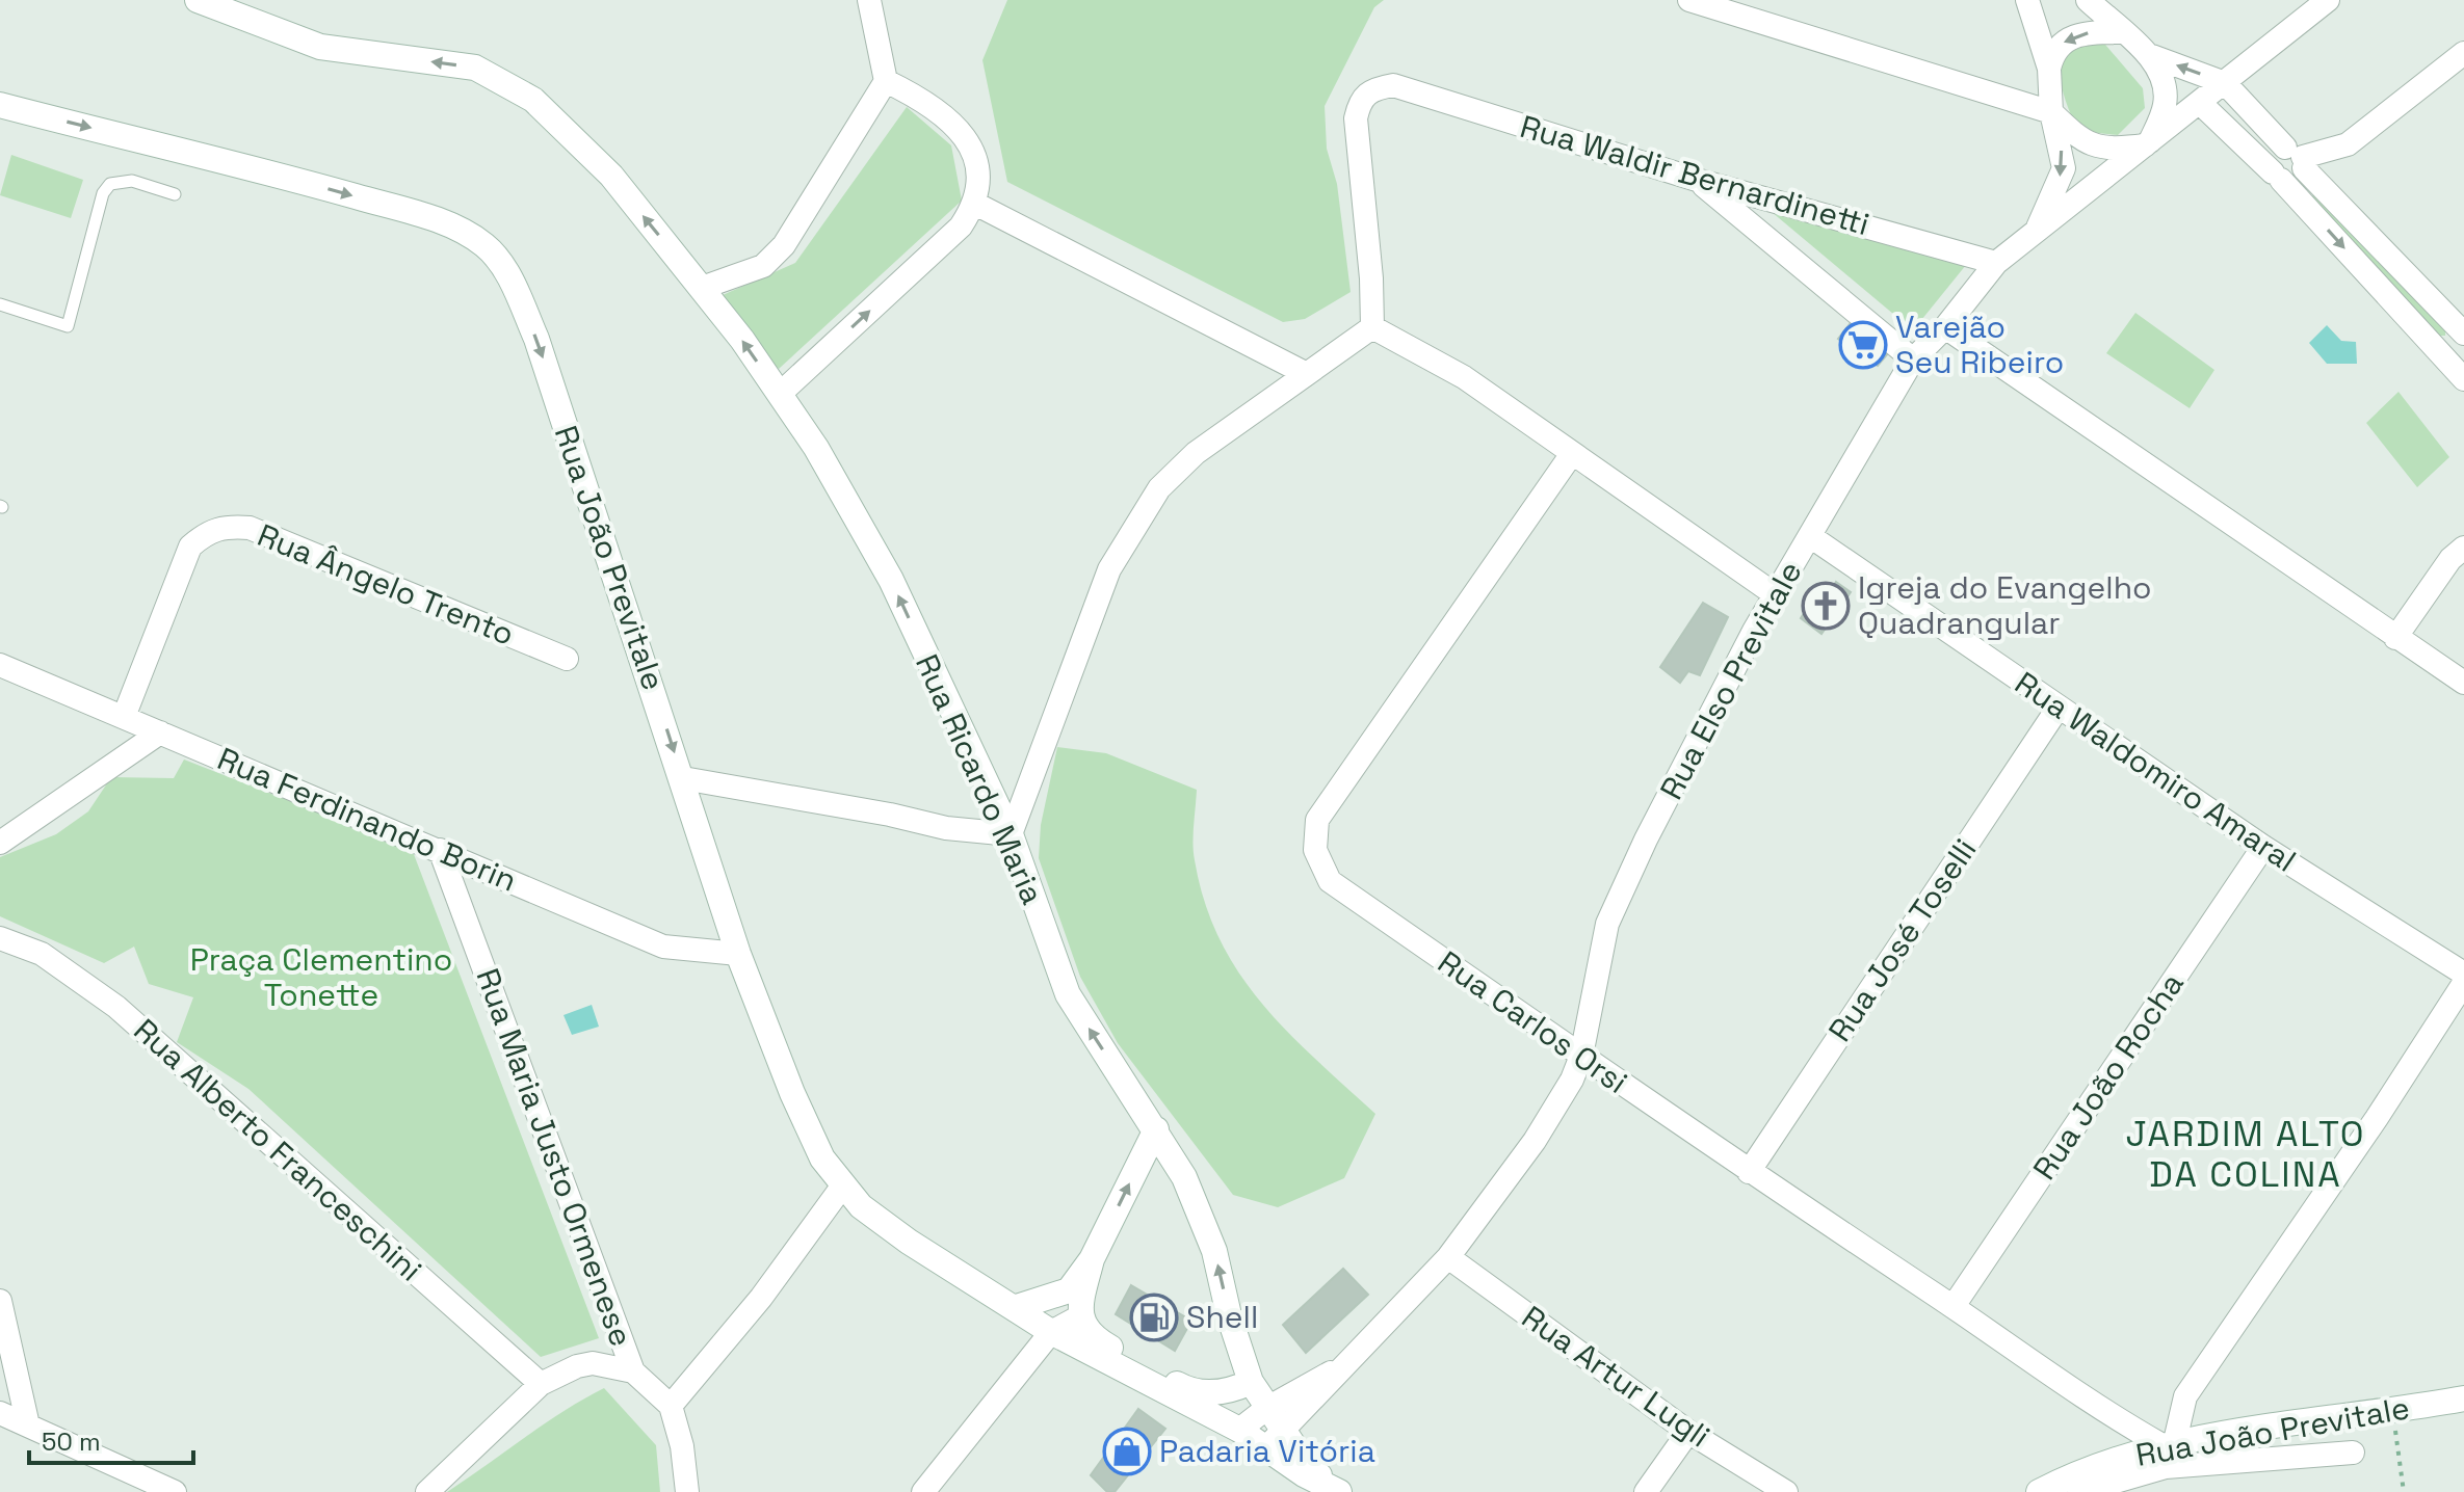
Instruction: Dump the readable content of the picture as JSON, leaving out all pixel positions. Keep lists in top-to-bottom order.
{
  "streets": {
    "main road": ["Rua João Previtale", "Rua Ricardo Maria"],
    "street": [
      "Rua Waldir Bernardinetti",
      "Rua Ângelo Trento",
      "Rua Elso Previtale",
      "Rua Waldomiro Amaral",
      "Rua Ferdinando Borin",
      "Rua José Toselli",
      "Rua Carlos Orsi",
      "Rua João Rocha",
      "Rua Alberto Franceschini",
      "Rua Maria Justo Ormenese",
      "Rua Artur Lugli"
    ]
  },
  "crossings": [
    ["Rua Waldir Bernardinetti", "Rua Elso Previtale"],
    ["Rua João Previtale", "Rua Ferdinando Borin"],
    ["Rua João Previtale", "Rua Carlos Orsi"],
    ["Rua Ângelo Trento", "Rua Ferdinando Borin"],
    ["Rua Elso Previtale", "Rua Waldomiro Amaral"],
    ["Rua Elso Previtale", "Rua Carlos Orsi"],
    ["Rua Elso Previtale", "Rua Artur Lugli"],
    ["Rua Waldomiro Amaral", "Rua José Toselli"],
    ["Rua Waldomiro Amaral", "Rua João Rocha"],
    ["Rua Ferdinando Borin", "Rua Maria Justo Ormenese"],
    ["Rua José Toselli", "Rua Carlos Orsi"],
    ["Rua Carlos Orsi", "Rua João Rocha"]
  ],
  "one_way": ["Rua João Previtale", "Rua Ricardo Maria"],
  "districts": ["JARDIM ALTO DA COLINA"],
  "parks": ["Praça Clementino Tonette"],
  "places": {
    "supermarket": ["Varejão Seu Ribeiro"],
    "church": ["Igreja do Evangelho Quadrangular"],
    "fuel station": ["Shell"],
    "shop": ["Padaria Vitória"]
  },
  "scale_bar": "50 m"
}
